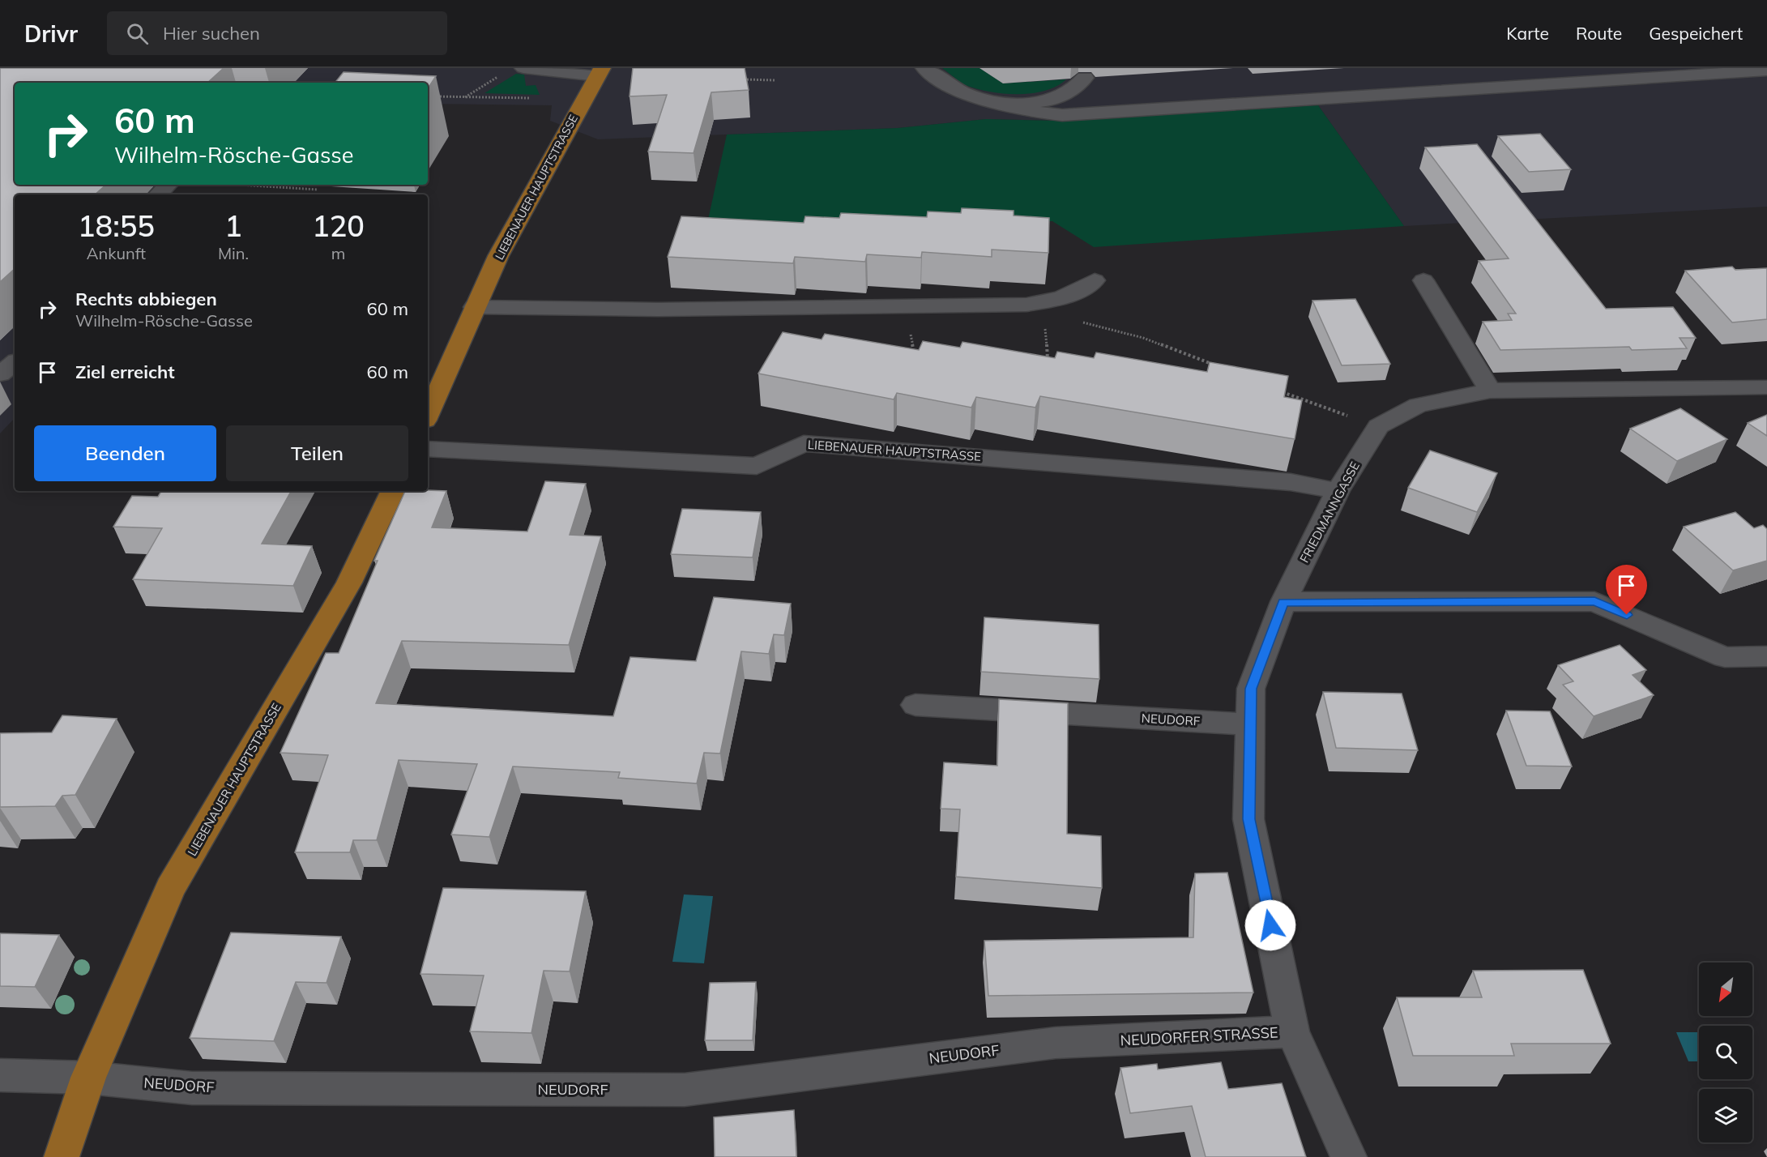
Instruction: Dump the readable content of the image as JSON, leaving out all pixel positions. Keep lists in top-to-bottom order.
{
  "streets": {
    "main road": ["LIEBENAUER HAUPTSTRASSE"],
    "street": ["FRIEDMANNGASSE", "NEUDORF", "NEUDORFER STRASSE"]
  },
  "crossings": [
    ["LIEBENAUER HAUPTSTRASSE", "FRIEDMANNGASSE"],
    ["LIEBENAUER HAUPTSTRASSE", "NEUDORF"],
    ["NEUDORF", "NEUDORFER STRASSE"]
  ],
  "north": "bottom left",
  "page": {
    "header": "Drivr",
    "search": "Hier suchen",
    "nav": ["Karte", "Route", "Gespeichert"],
    "turn": ["60 m", "Wilhelm-Rösche-Gasse"],
    "eta": [
      "18:55",
      "Ankunft",
      "1",
      "Min.",
      "120",
      "m"
    ],
    "list": [
      {
        "name": "Rechts abbiegen",
        "note": "Wilhelm-Rösche-Gasse",
        "value": "60 m"
      },
      {
        "name": "Ziel erreicht",
        "value": "60 m"
      }
    ],
    "buttons": ["Beenden", "Teilen"]
  }
}
